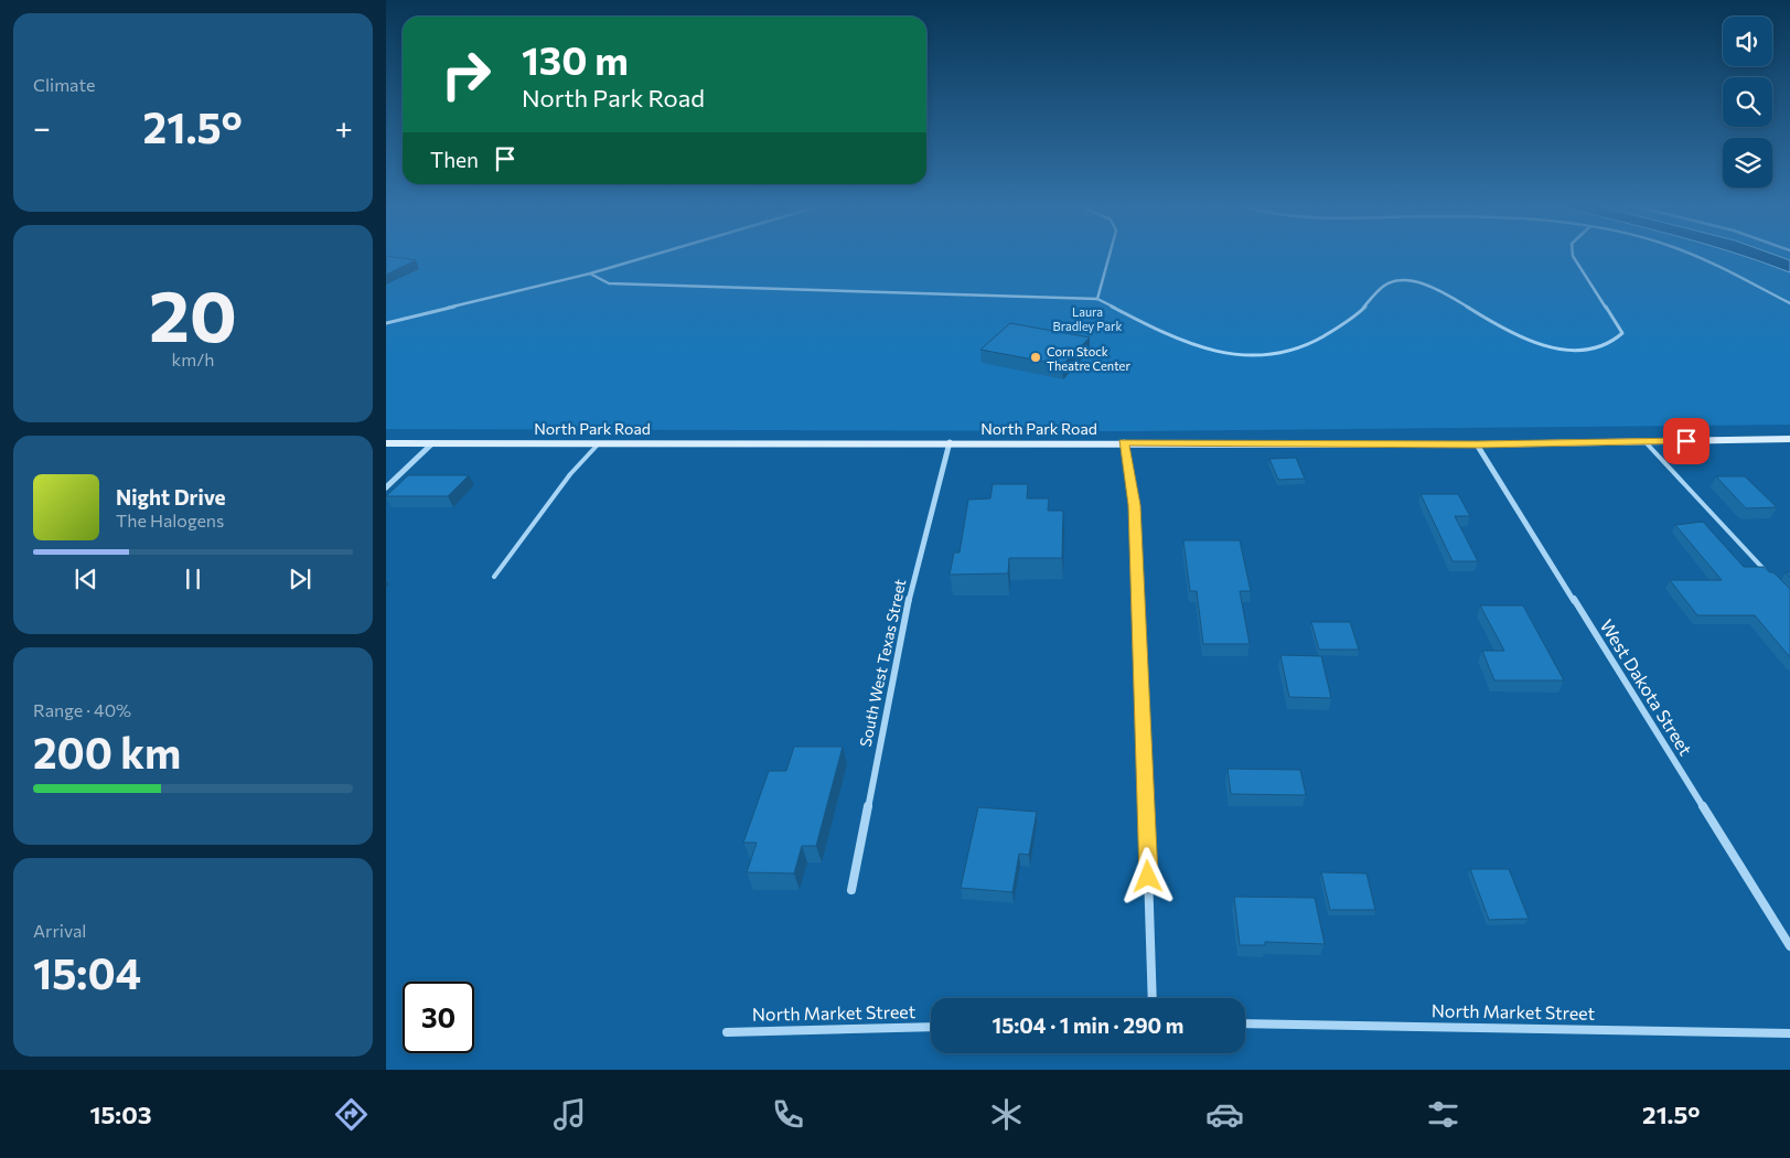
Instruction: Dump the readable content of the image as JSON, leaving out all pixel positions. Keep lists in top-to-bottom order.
{
  "streets": {
    "street": [
      "North Park Road",
      "South West Texas Street",
      "West Dakota Street",
      "North Market Street"
    ]
  },
  "crossings": [
    ["North Park Road", "South West Texas Street"],
    ["North Park Road", "West Dakota Street"]
  ],
  "parks": ["Laura Bradley Park"],
  "places": ["Corn Stock Theatre Center"],
  "page": {
    "tile": [
      "Climate",
      ["20", "km/h"],
      ["Range · 40%", "200 km"],
      ["Arrival", "15:04"]
    ],
    "turn": ["130 m", "North Park Road"],
    "heat": ["−", "21.5°", "+"],
    "then": "Then",
    "song": ["Night Drive", "The Halogens"],
    "limit": "30",
    "trip": "15:04 · 1 min · 290 m",
    "tabs": ["15:03", "21.5°"]
  }
}
